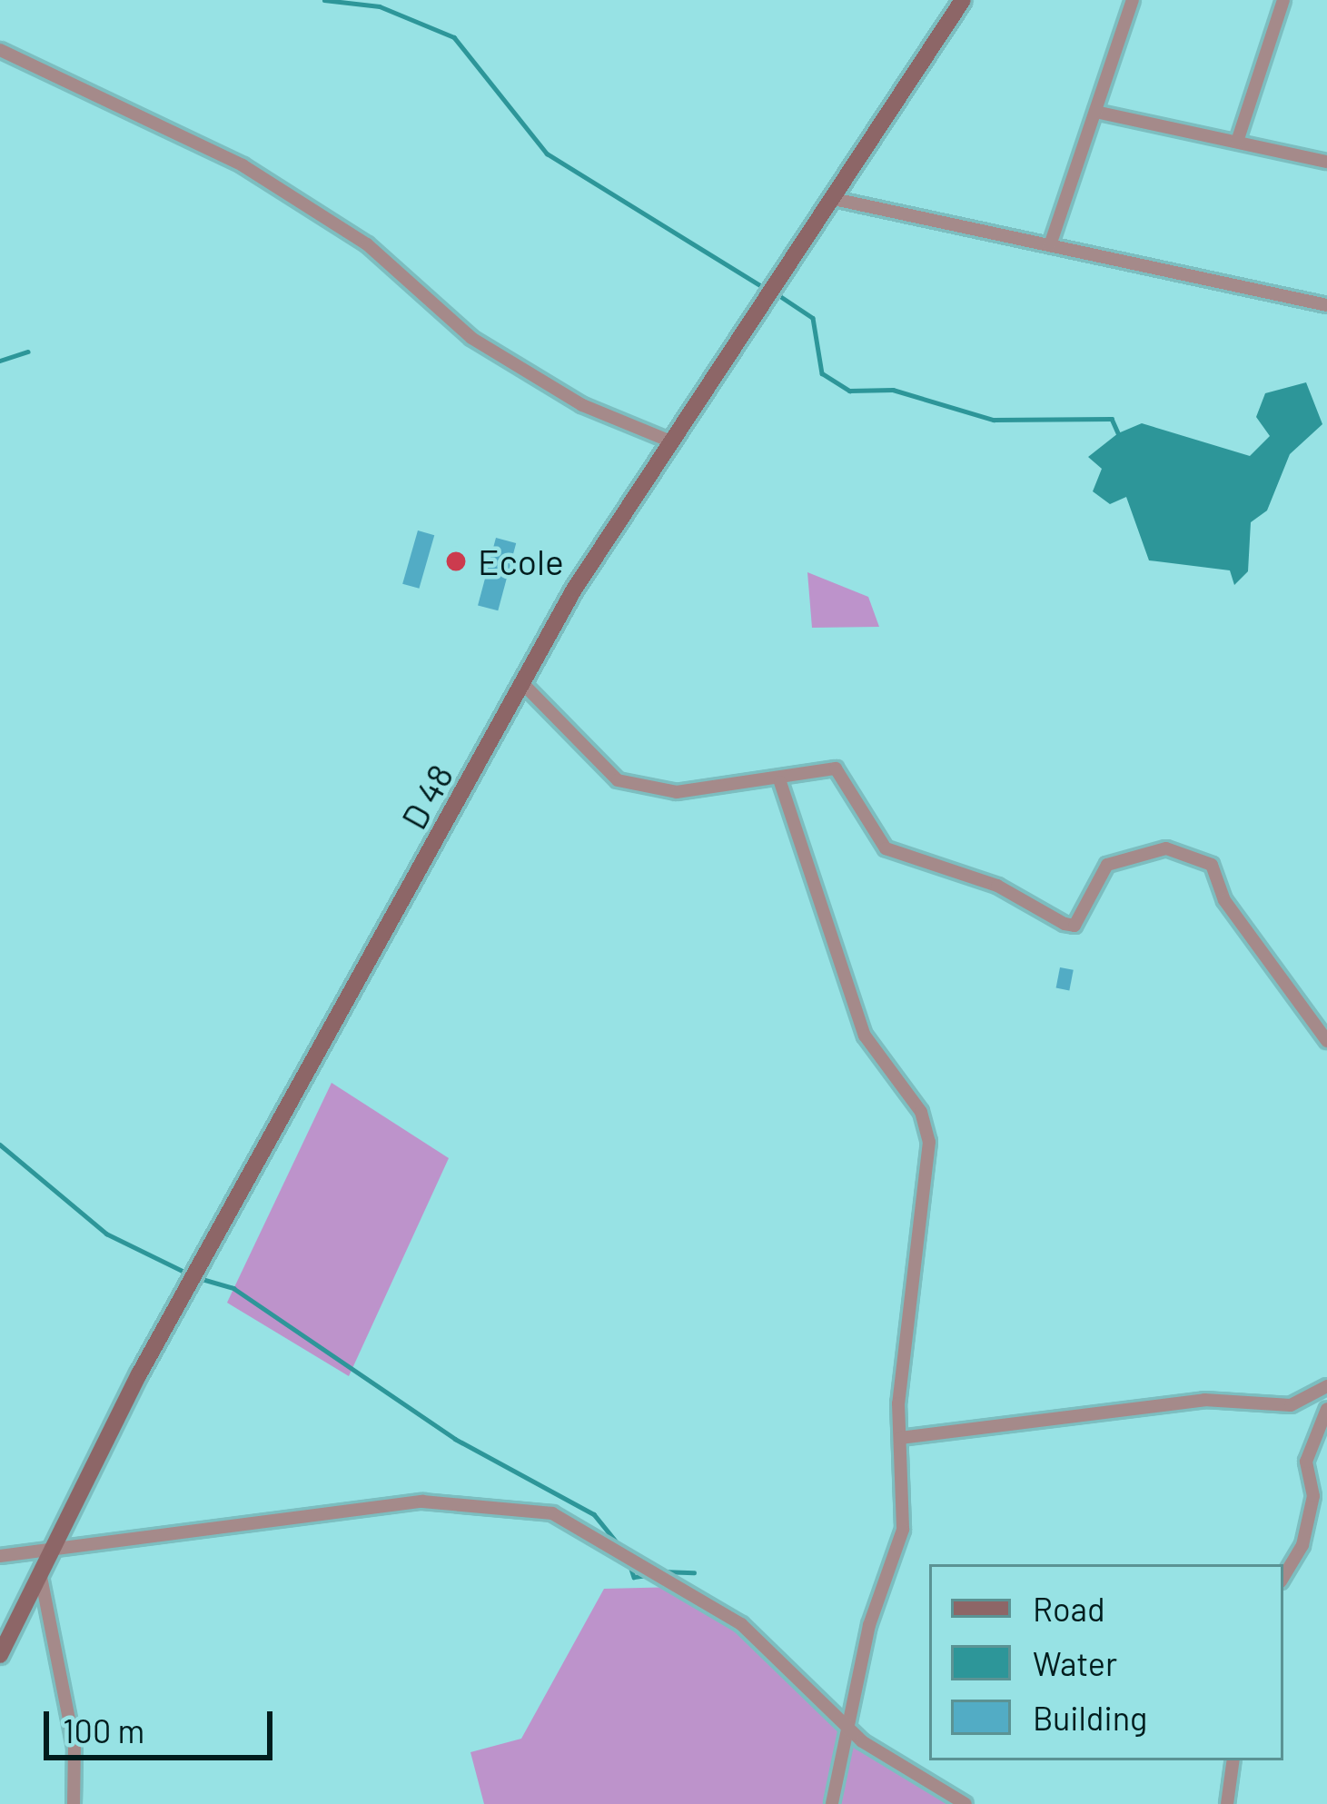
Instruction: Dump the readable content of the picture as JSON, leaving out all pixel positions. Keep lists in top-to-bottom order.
{
  "streets": {
    "street": ["D 48"]
  },
  "places": ["Ecole"],
  "legend": ["Road", "Water", "Building"],
  "scale_bar": "100 m"
}
